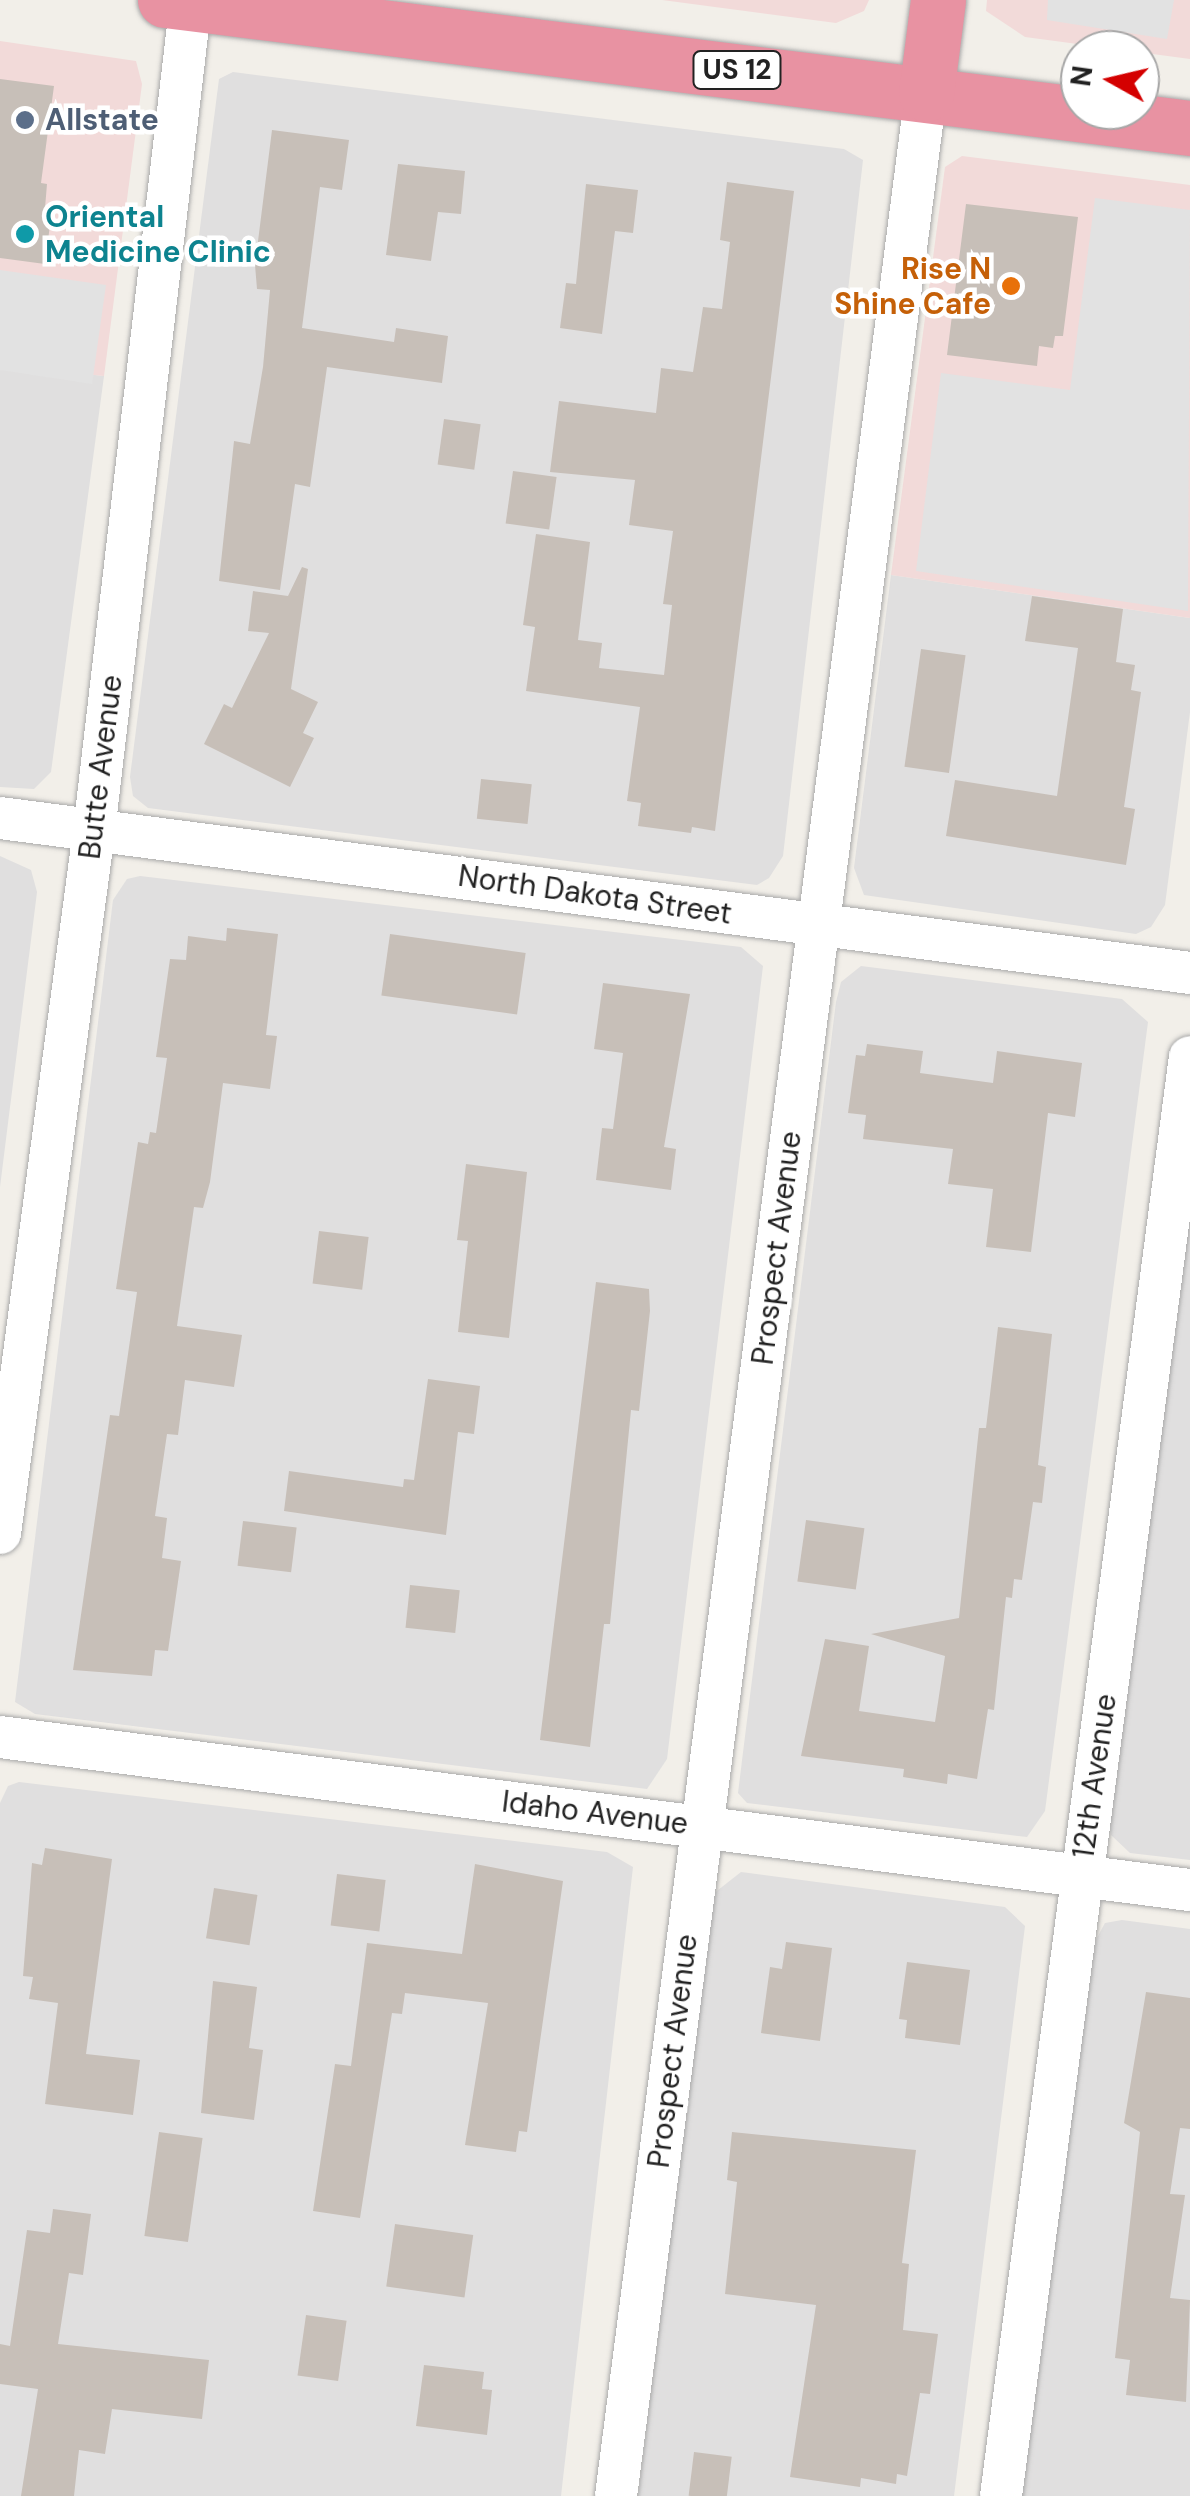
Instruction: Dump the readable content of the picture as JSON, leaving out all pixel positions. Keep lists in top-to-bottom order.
{
  "streets": {
    "highway": ["US 12", "Prospect Avenue"],
    "street": [
      "Butte Avenue",
      "North Dakota Street",
      "12th Avenue",
      "Idaho Avenue"
    ]
  },
  "crossings": [
    ["US 12", "Butte Avenue"],
    ["US 12", "Prospect Avenue"],
    ["Butte Avenue", "North Dakota Street"],
    ["North Dakota Street", "Prospect Avenue"],
    ["Prospect Avenue", "Idaho Avenue"],
    ["12th Avenue", "Idaho Avenue"]
  ],
  "places": ["Allstate", "Oriental Medicine Clinic", "Rise N Shine Cafe"],
  "north": "left"
}
